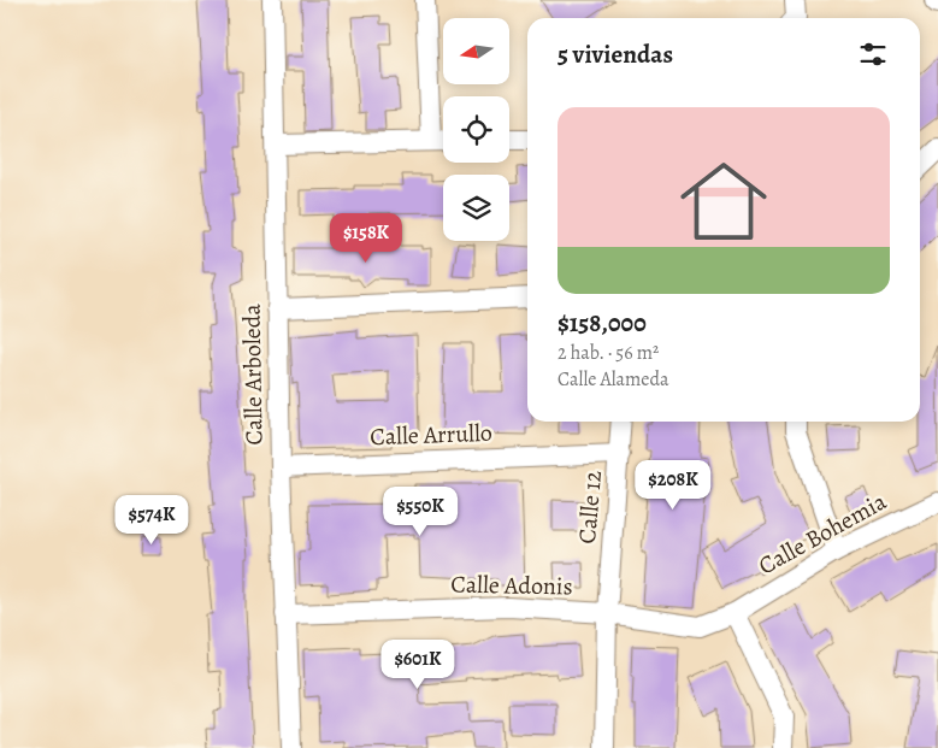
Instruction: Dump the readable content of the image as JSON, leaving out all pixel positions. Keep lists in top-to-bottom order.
{
  "streets": {
    "street": [
      "Calle Arboleda",
      "Calle Arrullo",
      "Calle 12",
      "Calle Bohemia",
      "Calle Adonis"
    ]
  },
  "crossings": [
    ["Calle Arboleda", "Calle Arrullo"],
    ["Calle Arboleda", "Calle Adonis"],
    ["Calle Arrullo", "Calle 12"],
    ["Calle 12", "Calle Adonis"],
    ["Calle Bohemia", "Calle Adonis"]
  ],
  "north": "left",
  "page": {
    "heading": "5 viviendas",
    "list": [
      {
        "name": "$158,000",
        "note": "2 hab. · 56 m² · Calle Alameda"
      }
    ],
    "price": [
      "$158K",
      "$208K",
      "$550K",
      "$574K",
      "$601K"
    ]
  }
}
